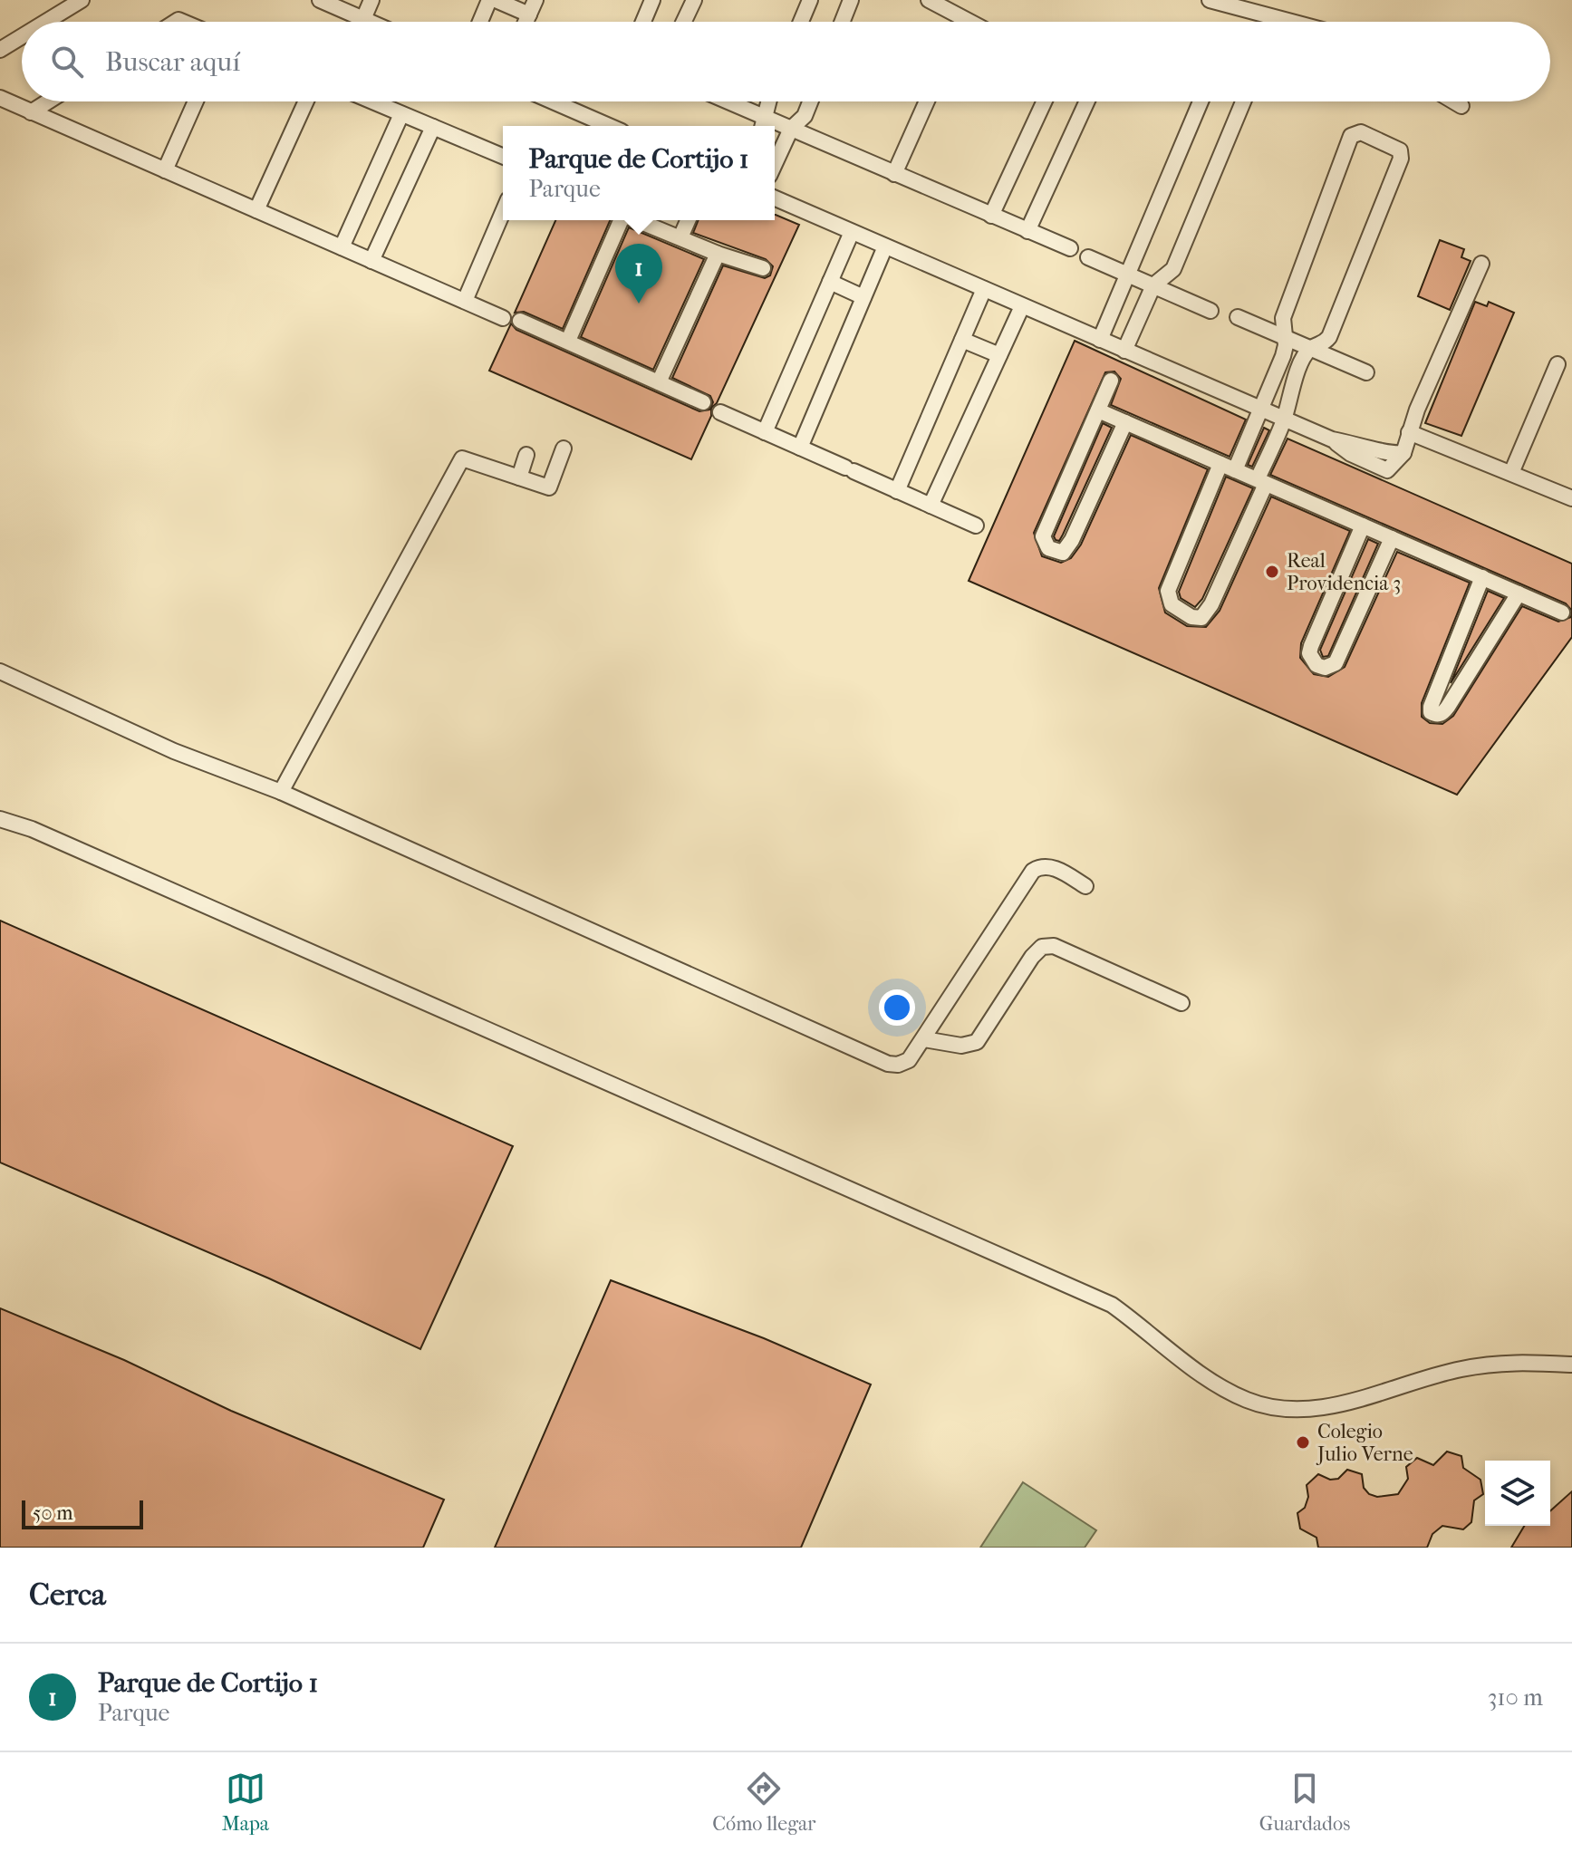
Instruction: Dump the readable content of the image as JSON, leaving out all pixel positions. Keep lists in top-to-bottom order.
{
  "places": ["Real Providencia 3", "Colegio Julio Verne"],
  "scale_bar": "50 m",
  "page": {
    "search": "Buscar aquí",
    "popup": ["Parque de Cortijo 1", "Parque"],
    "pins": "1",
    "scale": "50 m",
    "heading": "Cerca",
    "list": [
      {
        "mark": "1",
        "name": "Parque de Cortijo 1",
        "note": "Parque",
        "value": "310 m"
      }
    ],
    "nav": ["Mapa", "Cómo llegar", "Guardados"]
  }
}
